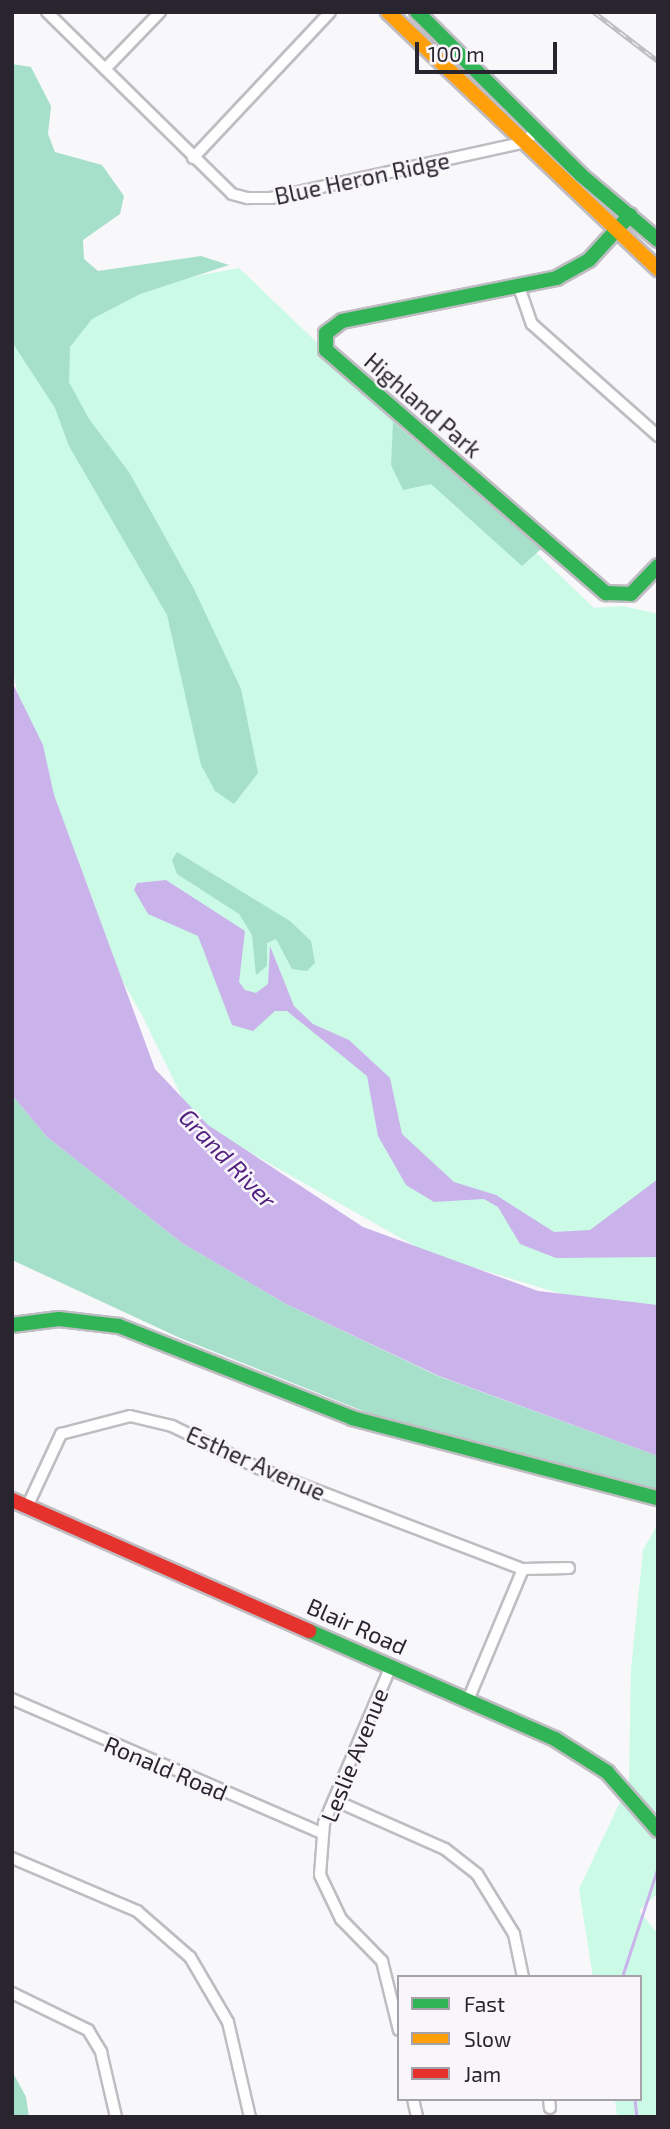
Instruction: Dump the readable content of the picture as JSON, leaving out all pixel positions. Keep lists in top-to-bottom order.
{
  "streets": {
    "street": [
      "Blue Heron Ridge",
      "Highland Park",
      "Esther Avenue",
      "Blair Road",
      "Leslie Avenue",
      "Ronald Road"
    ]
  },
  "crossings": [
    ["Esther Avenue", "Blair Road"],
    ["Blair Road", "Leslie Avenue"],
    ["Leslie Avenue", "Ronald Road"]
  ],
  "water": ["Grand River"],
  "legend": ["Fast", "Slow", "Jam"],
  "scale_bar": "100 m"
}
